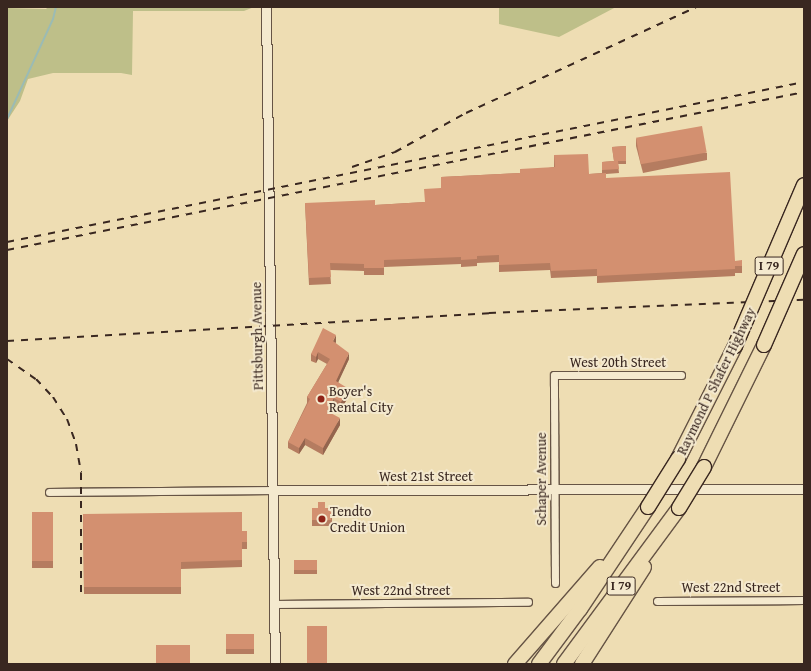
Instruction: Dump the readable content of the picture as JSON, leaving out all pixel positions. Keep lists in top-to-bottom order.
{
  "streets": {
    "highway": ["I 79", "Raymond P Shafer Highway"],
    "street": [
      "Pittsburgh Avenue",
      "West 20th Street",
      "West 21st Street",
      "Schaper Avenue",
      "West 22nd Street"
    ]
  },
  "crossings": [
    ["Pittsburgh Avenue", "West 21st Street"],
    ["Pittsburgh Avenue", "West 22nd Street"],
    ["West 20th Street", "Schaper Avenue"],
    ["West 21st Street", "Schaper Avenue"]
  ],
  "places": ["Boyer's Rental City", "Tendto Credit Union"]
}
